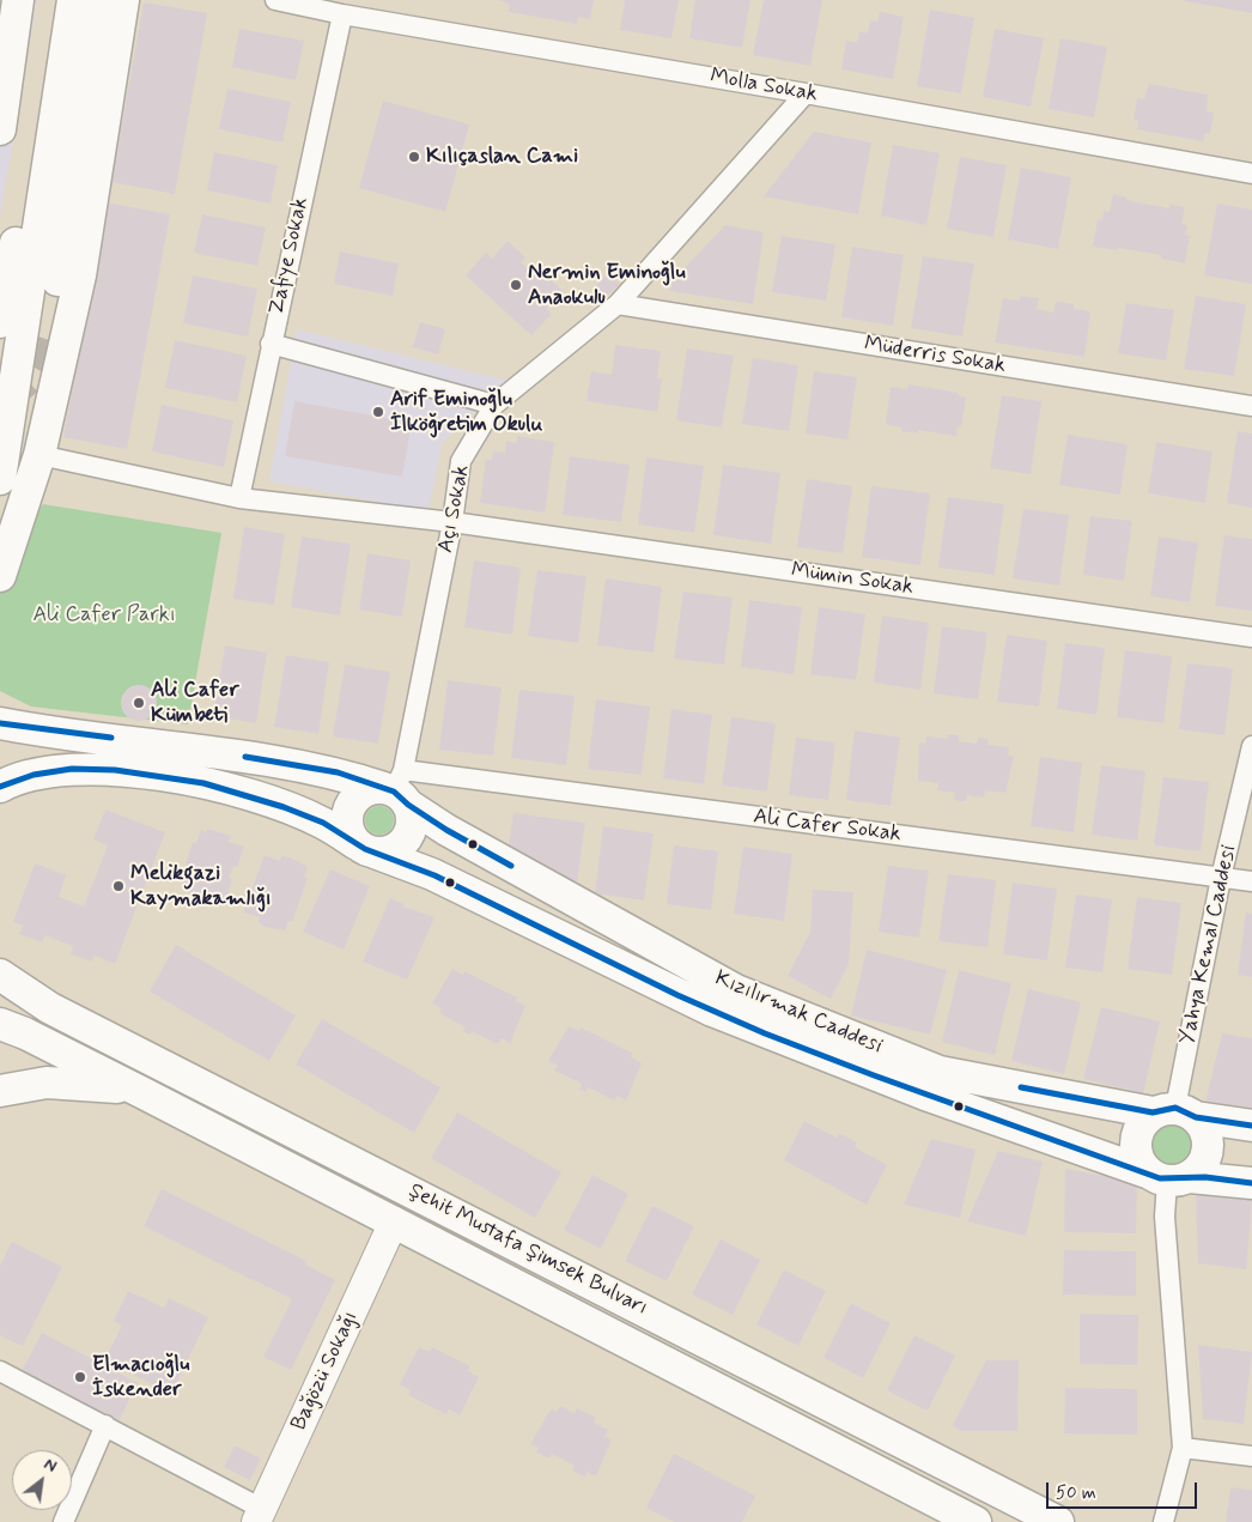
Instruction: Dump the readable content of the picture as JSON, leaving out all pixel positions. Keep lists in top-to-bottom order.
{
  "streets": {
    "main road": ["Kızılırmak Caddesi", "Şehit Mustafa Şimsek Bulvarı"],
    "street": [
      "Molla Sokak",
      "Zafiye Sokak",
      "Müderris Sokak",
      "Açı Sokak",
      "Mümin Sokak",
      "Ali Cafer Sokak",
      "Yahya Kemal Caddesi",
      "Bağözü Sokağı"
    ]
  },
  "crossings": [
    ["Molla Sokak", "Zafiye Sokak"],
    ["Molla Sokak", "Açı Sokak"],
    ["Zafiye Sokak", "Mümin Sokak"],
    ["Müderris Sokak", "Açı Sokak"],
    ["Açı Sokak", "Mümin Sokak"],
    ["Açı Sokak", "Ali Cafer Sokak"],
    ["Açı Sokak", "Kızılırmak Caddesi"],
    ["Ali Cafer Sokak", "Yahya Kemal Caddesi"],
    ["Ali Cafer Sokak", "Kızılırmak Caddesi"],
    ["Yahya Kemal Caddesi", "Kızılırmak Caddesi"],
    ["Şehit Mustafa Şimsek Bulvarı", "Bağözü Sokağı"]
  ],
  "parks": ["Ali Cafer Parkı"],
  "places": [
    "Kılıçaslan Cami",
    "Nermin Eminoğlu Anaokulu",
    "Arif Eminoğlu İlköğretim Okulu",
    "Ali Cafer Kümbeti",
    "Melikgazi Kaymakamlığı",
    "Elmacıoğlu İskender"
  ],
  "scale_bar": "50 m",
  "north": "top right"
}
